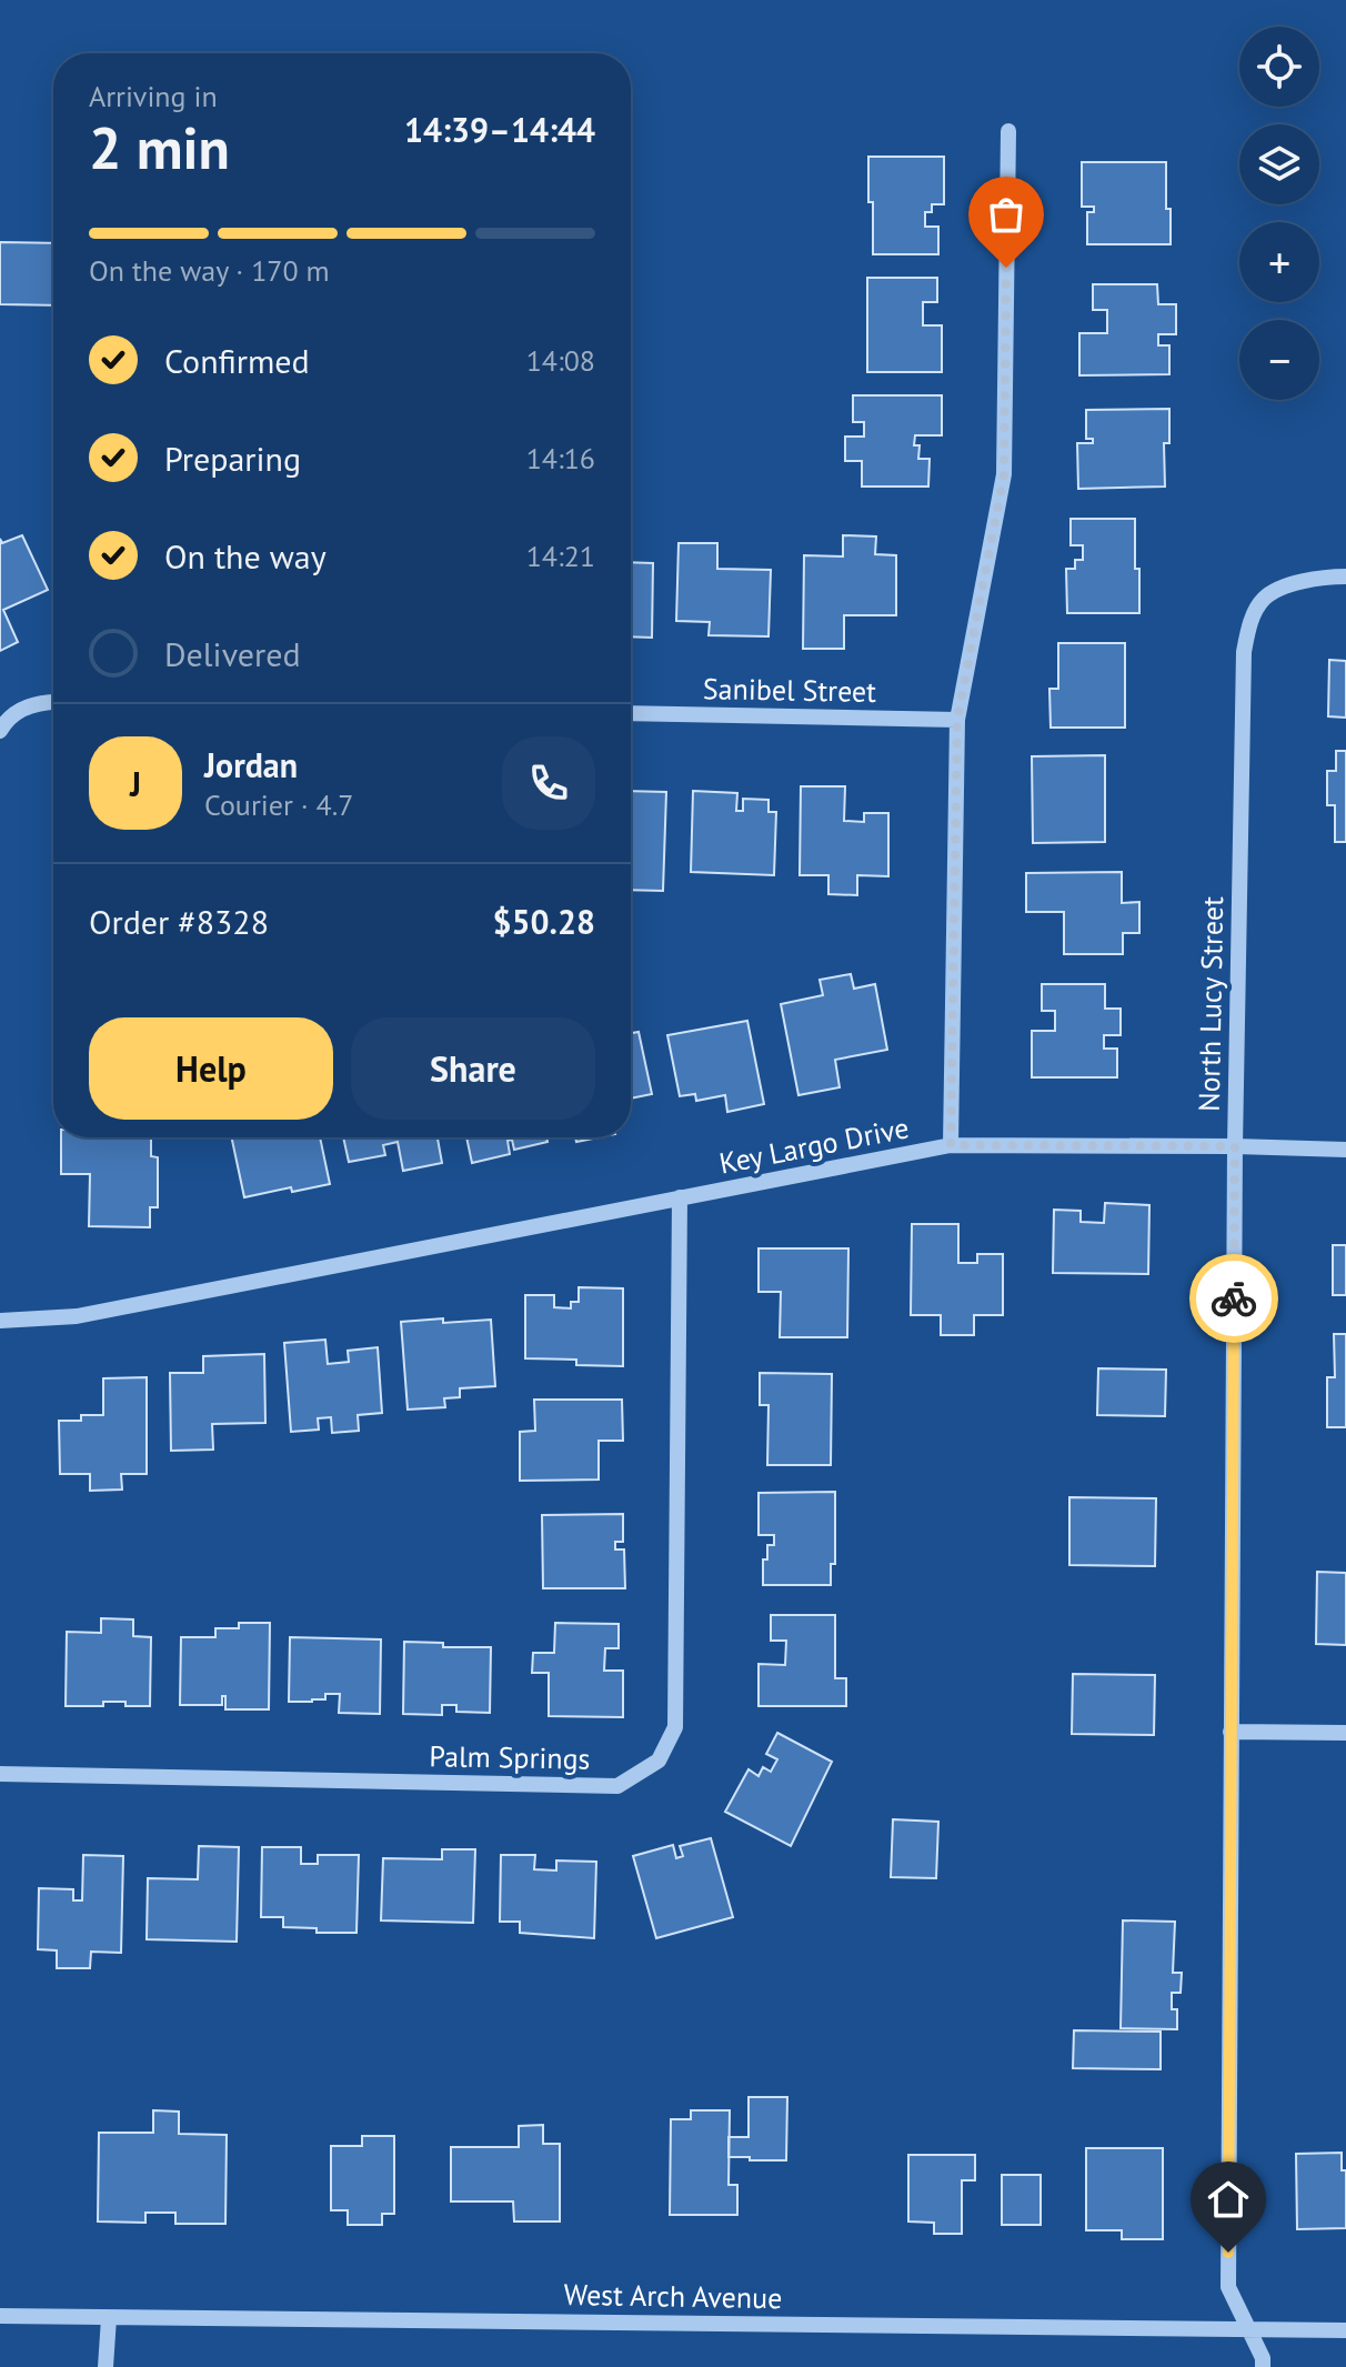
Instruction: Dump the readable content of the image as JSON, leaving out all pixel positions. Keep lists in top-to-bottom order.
{
  "streets": {
    "street": [
      "Sanibel Street",
      "North Lucy Street",
      "Key Largo Drive",
      "Palm Springs",
      "West Arch Avenue"
    ]
  },
  "crossings": [
    ["Sanibel Street", "Key Largo Drive"],
    ["North Lucy Street", "West Arch Avenue"],
    ["Key Largo Drive", "Palm Springs"]
  ],
  "page": {
    "map_buttons": ["+", "−"],
    "heading": ["2 min", "Arriving in", "14:39–14:44"],
    "panel": [
      "Jordan",
      "Courier · 4.7",
      "Order #8328",
      "$50.28"
    ],
    "bar": "On the way · 170 m",
    "list": [
      ["Confirmed", "14:08"],
      ["Preparing", "14:16"],
      ["On the way", "14:21"],
      "Delivered"
    ],
    "round": "J",
    "buttons": ["Help", "Share"]
  }
}
